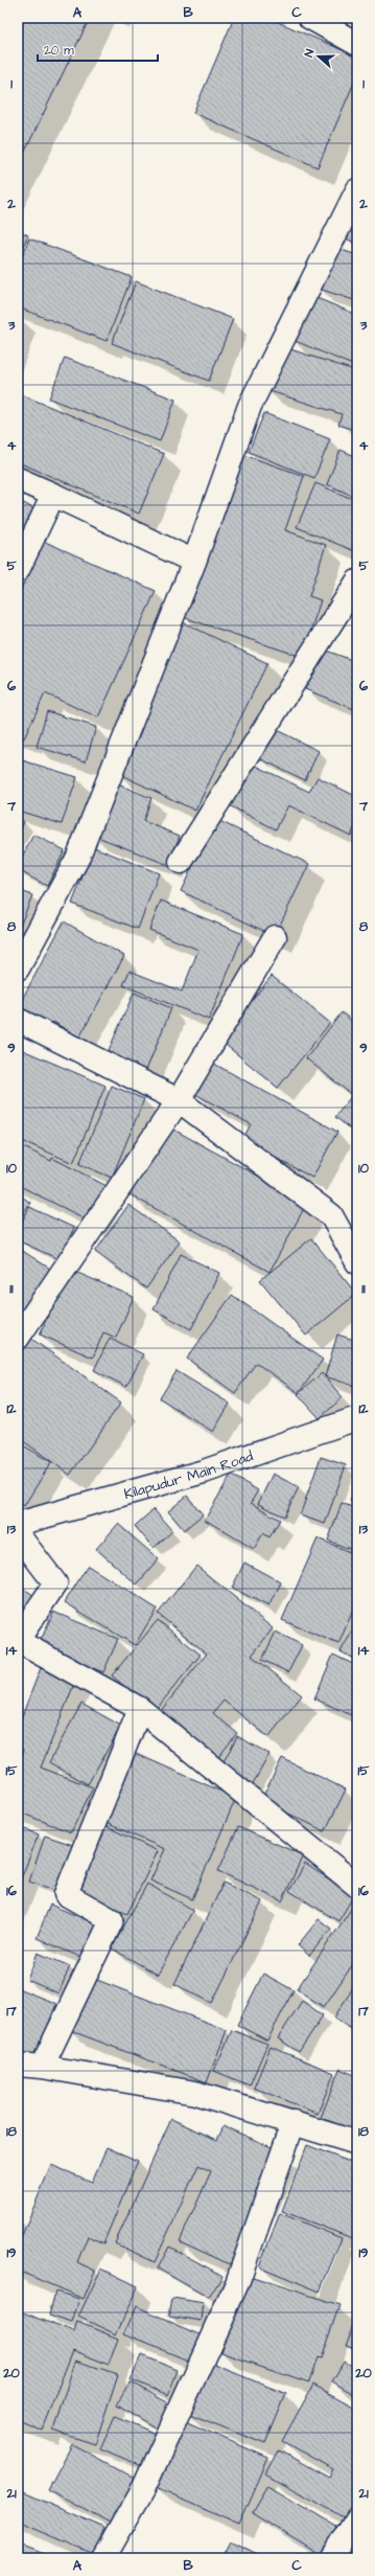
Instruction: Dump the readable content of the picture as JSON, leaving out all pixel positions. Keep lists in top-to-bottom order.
{
  "streets": {
    "street": ["Kilapudur Main Road"]
  },
  "scale_bar": "20 m",
  "north": "left",
  "grid": {
    "columns": ["A", "B", "C"],
    "rows": [
      "1",
      "2",
      "3",
      "4",
      "5",
      "6",
      "7",
      "8",
      "9",
      "10",
      "11",
      "12",
      "13",
      "14",
      "15",
      "16",
      "17",
      "18",
      "19",
      "20",
      "21"
    ]
  }
}
